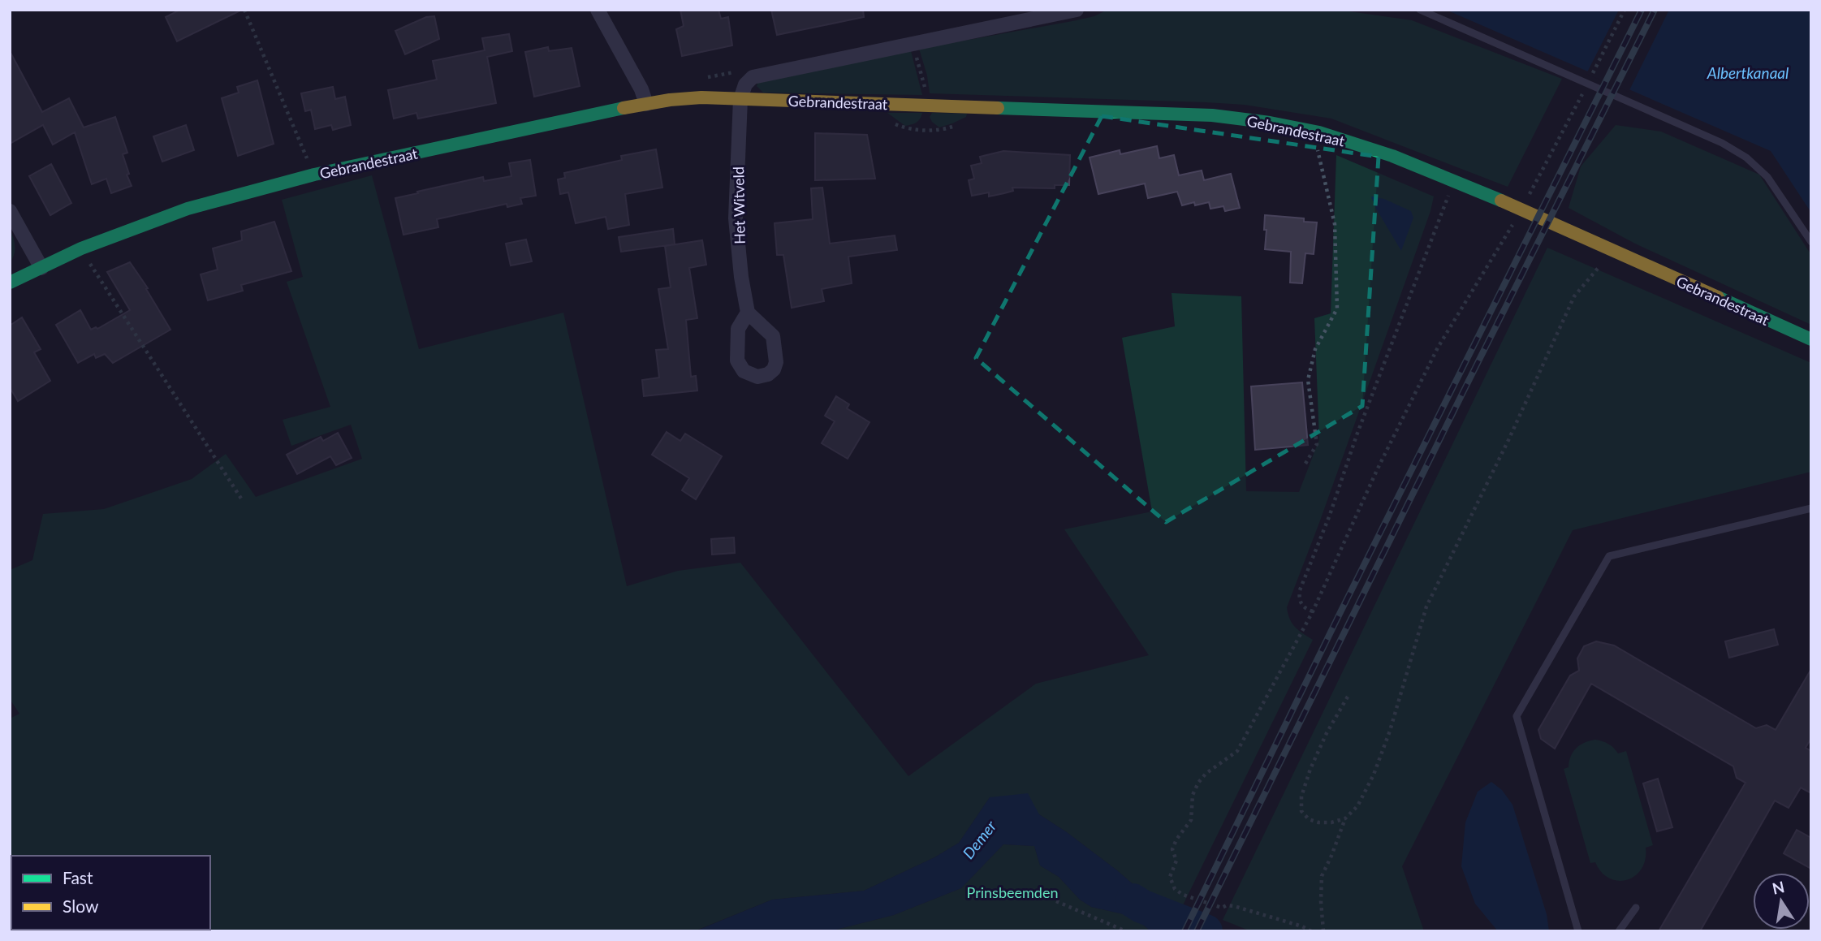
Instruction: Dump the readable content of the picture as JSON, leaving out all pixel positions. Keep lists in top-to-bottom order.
{
  "streets": {
    "street": ["Gebrandestraat", "Het Witveld"]
  },
  "crossings": [
    ["Gebrandestraat", "Het Witveld"]
  ],
  "water": ["Albertkanaal", "Demer"],
  "parks": ["Prinsbeemden"],
  "legend": ["Fast", "Slow"],
  "north": "top"
}
